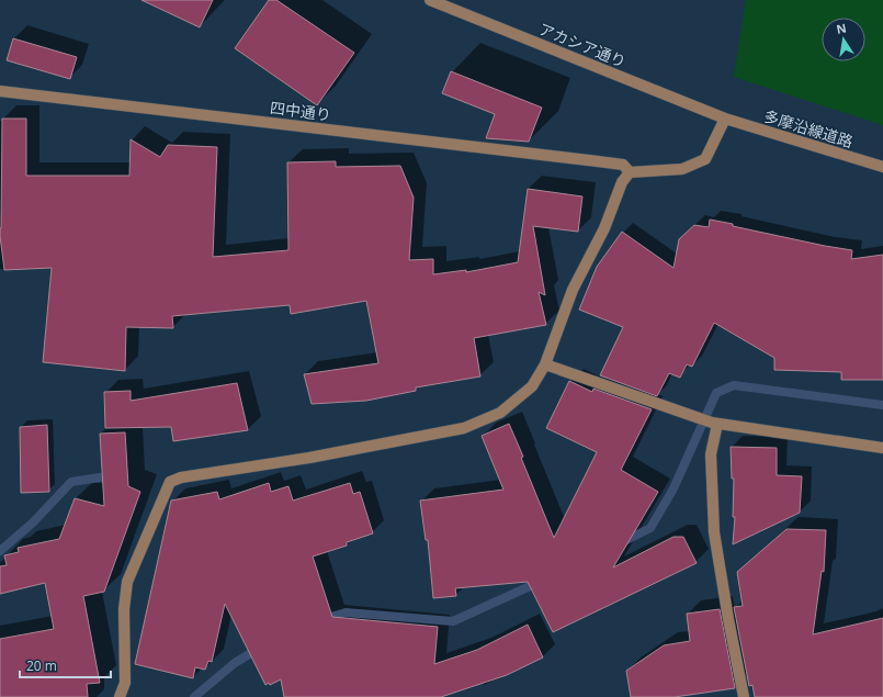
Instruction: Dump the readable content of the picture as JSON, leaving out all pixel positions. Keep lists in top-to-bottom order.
{
  "streets": {
    "street": ["アカシア通り", "四中通り", "多摩沿線道路"]
  },
  "crossings": [
    ["アカシア通り", "多摩沿線道路"]
  ],
  "scale_bar": "20 m",
  "north": "top"
}
